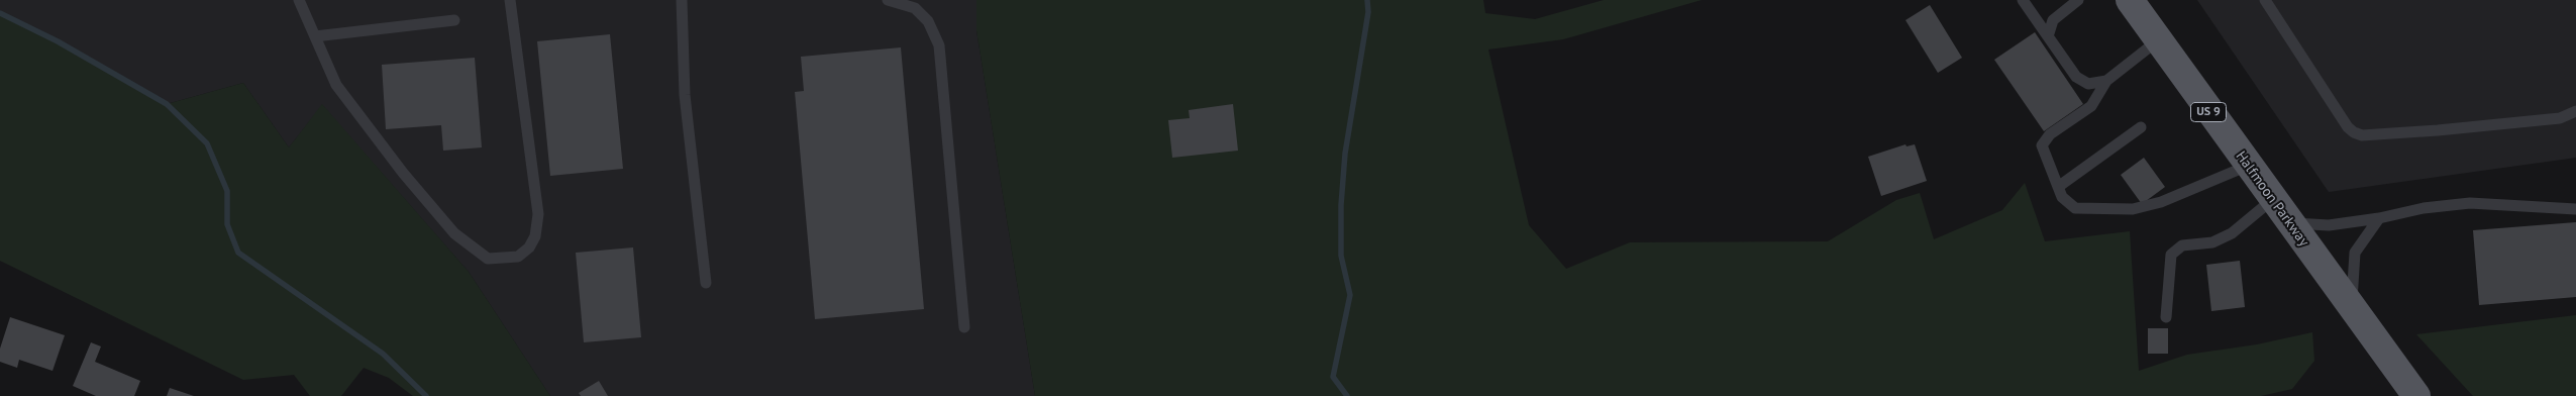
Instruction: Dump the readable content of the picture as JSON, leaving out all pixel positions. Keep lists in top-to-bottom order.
{
  "streets": {
    "main road": ["US 9", "Halfmoon Parkway"]
  }
}
